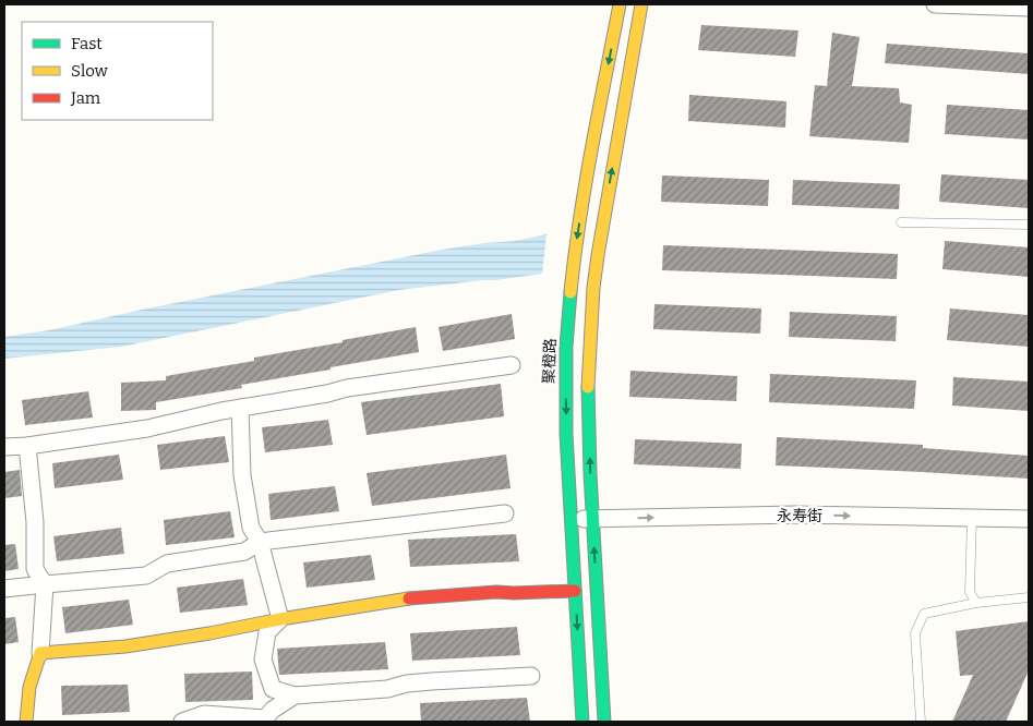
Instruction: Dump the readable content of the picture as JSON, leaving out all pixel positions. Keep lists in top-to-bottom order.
{
  "streets": {
    "street": ["聚橙路", "永寿街"]
  },
  "crossings": [
    ["聚橙路", "永寿街"]
  ],
  "one_way": ["永寿街"],
  "legend": ["Fast", "Slow", "Jam"]
}
